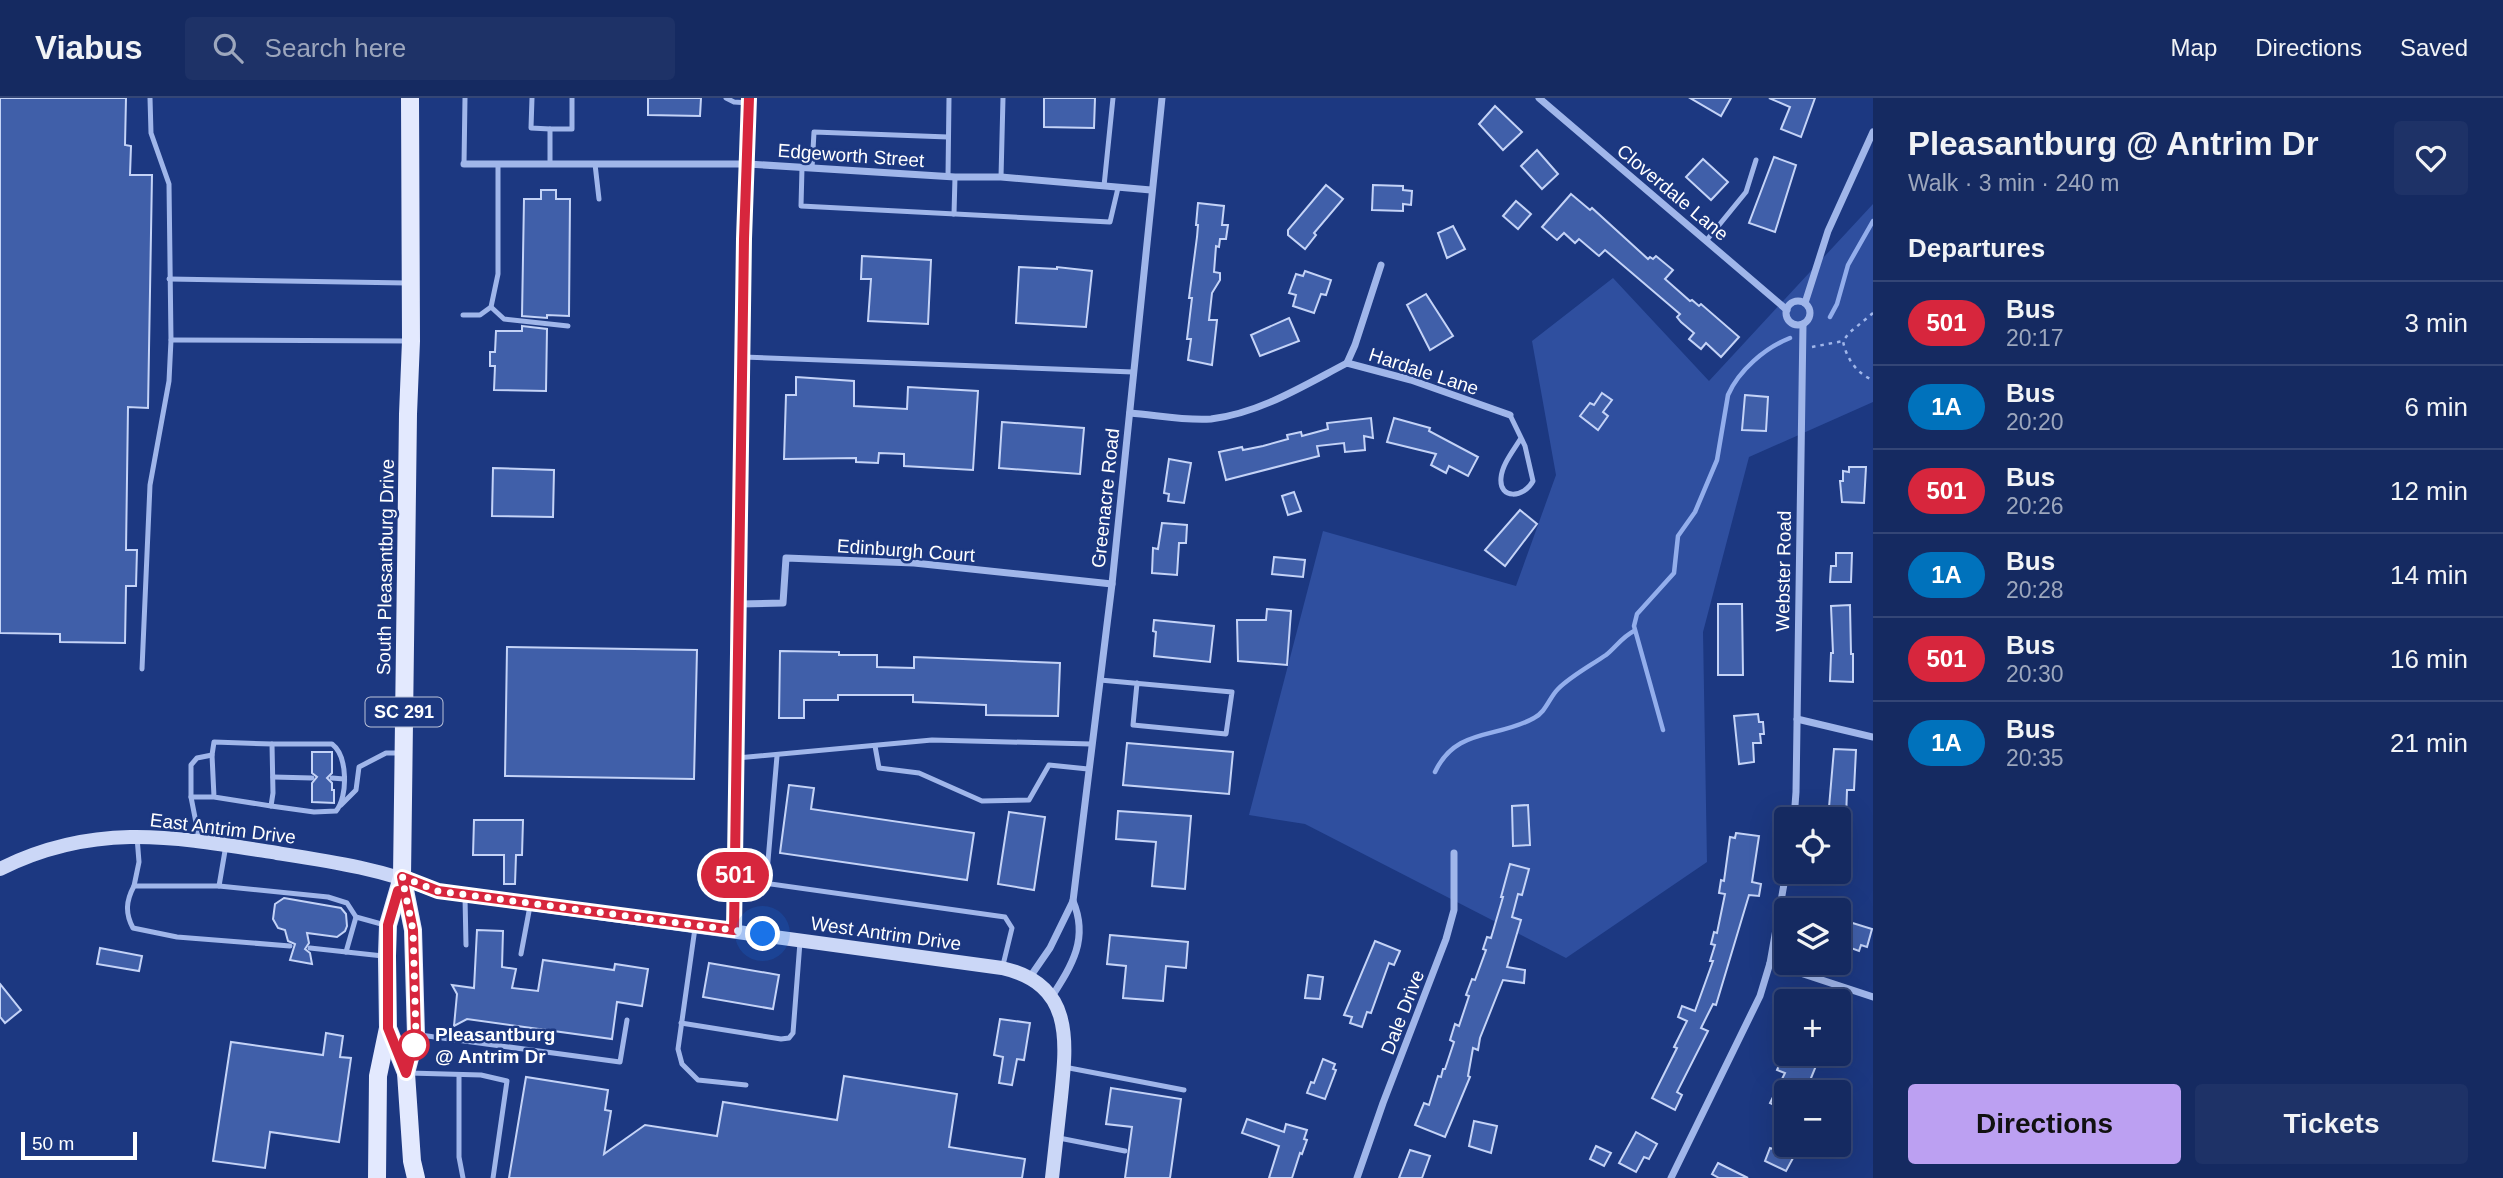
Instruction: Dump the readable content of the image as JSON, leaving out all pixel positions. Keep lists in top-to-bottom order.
{
  "streets": {
    "main road": ["South Pleasantburg Drive", "SC 291"],
    "street": [
      "Edgeworth Street",
      "Cloverdale Lane",
      "Hardale Lane",
      "Greenacre Road",
      "Edinburgh Court",
      "Webster Road",
      "East Antrim Drive",
      "West Antrim Drive",
      "Dale Drive"
    ]
  },
  "crossings": [
    ["Edgeworth Street", "Greenacre Road"],
    ["Cloverdale Lane", "Webster Road"],
    ["Hardale Lane", "Greenacre Road"],
    ["Greenacre Road", "Edinburgh Court"],
    ["Greenacre Road", "West Antrim Drive"],
    ["South Pleasantburg Drive", "SC 291"],
    ["South Pleasantburg Drive", "East Antrim Drive"],
    ["South Pleasantburg Drive", "West Antrim Drive"],
    ["SC 291", "East Antrim Drive"],
    ["SC 291", "West Antrim Drive"],
    ["East Antrim Drive", "West Antrim Drive"]
  ],
  "places": ["Pleasantburg @ Antrim Dr"],
  "lines": ["bus line 501"],
  "scale_bar": "50 m",
  "page": {
    "header": "Viabus",
    "search": "Search here",
    "nav": ["Map", "Directions", "Saved"],
    "on_map": "501",
    "heading": [
      ["Pleasantburg @ Antrim Dr", "Walk · 3 min · 240 m"],
      "Departures"
    ],
    "list": [
      {
        "mark": "501",
        "name": "Bus",
        "note": "20:17",
        "value": "3 min"
      },
      {
        "mark": "1A",
        "name": "Bus",
        "note": "20:20",
        "value": "6 min"
      },
      {
        "mark": "501",
        "name": "Bus",
        "note": "20:26",
        "value": "12 min"
      },
      {
        "mark": "1A",
        "name": "Bus",
        "note": "20:28",
        "value": "14 min"
      },
      {
        "mark": "501",
        "name": "Bus",
        "note": "20:30",
        "value": "16 min"
      },
      {
        "mark": "1A",
        "name": "Bus",
        "note": "20:35",
        "value": "21 min"
      }
    ],
    "map_buttons": ["+", "−"],
    "buttons": ["Directions", "Tickets"],
    "scale": "50 m"
  }
}
